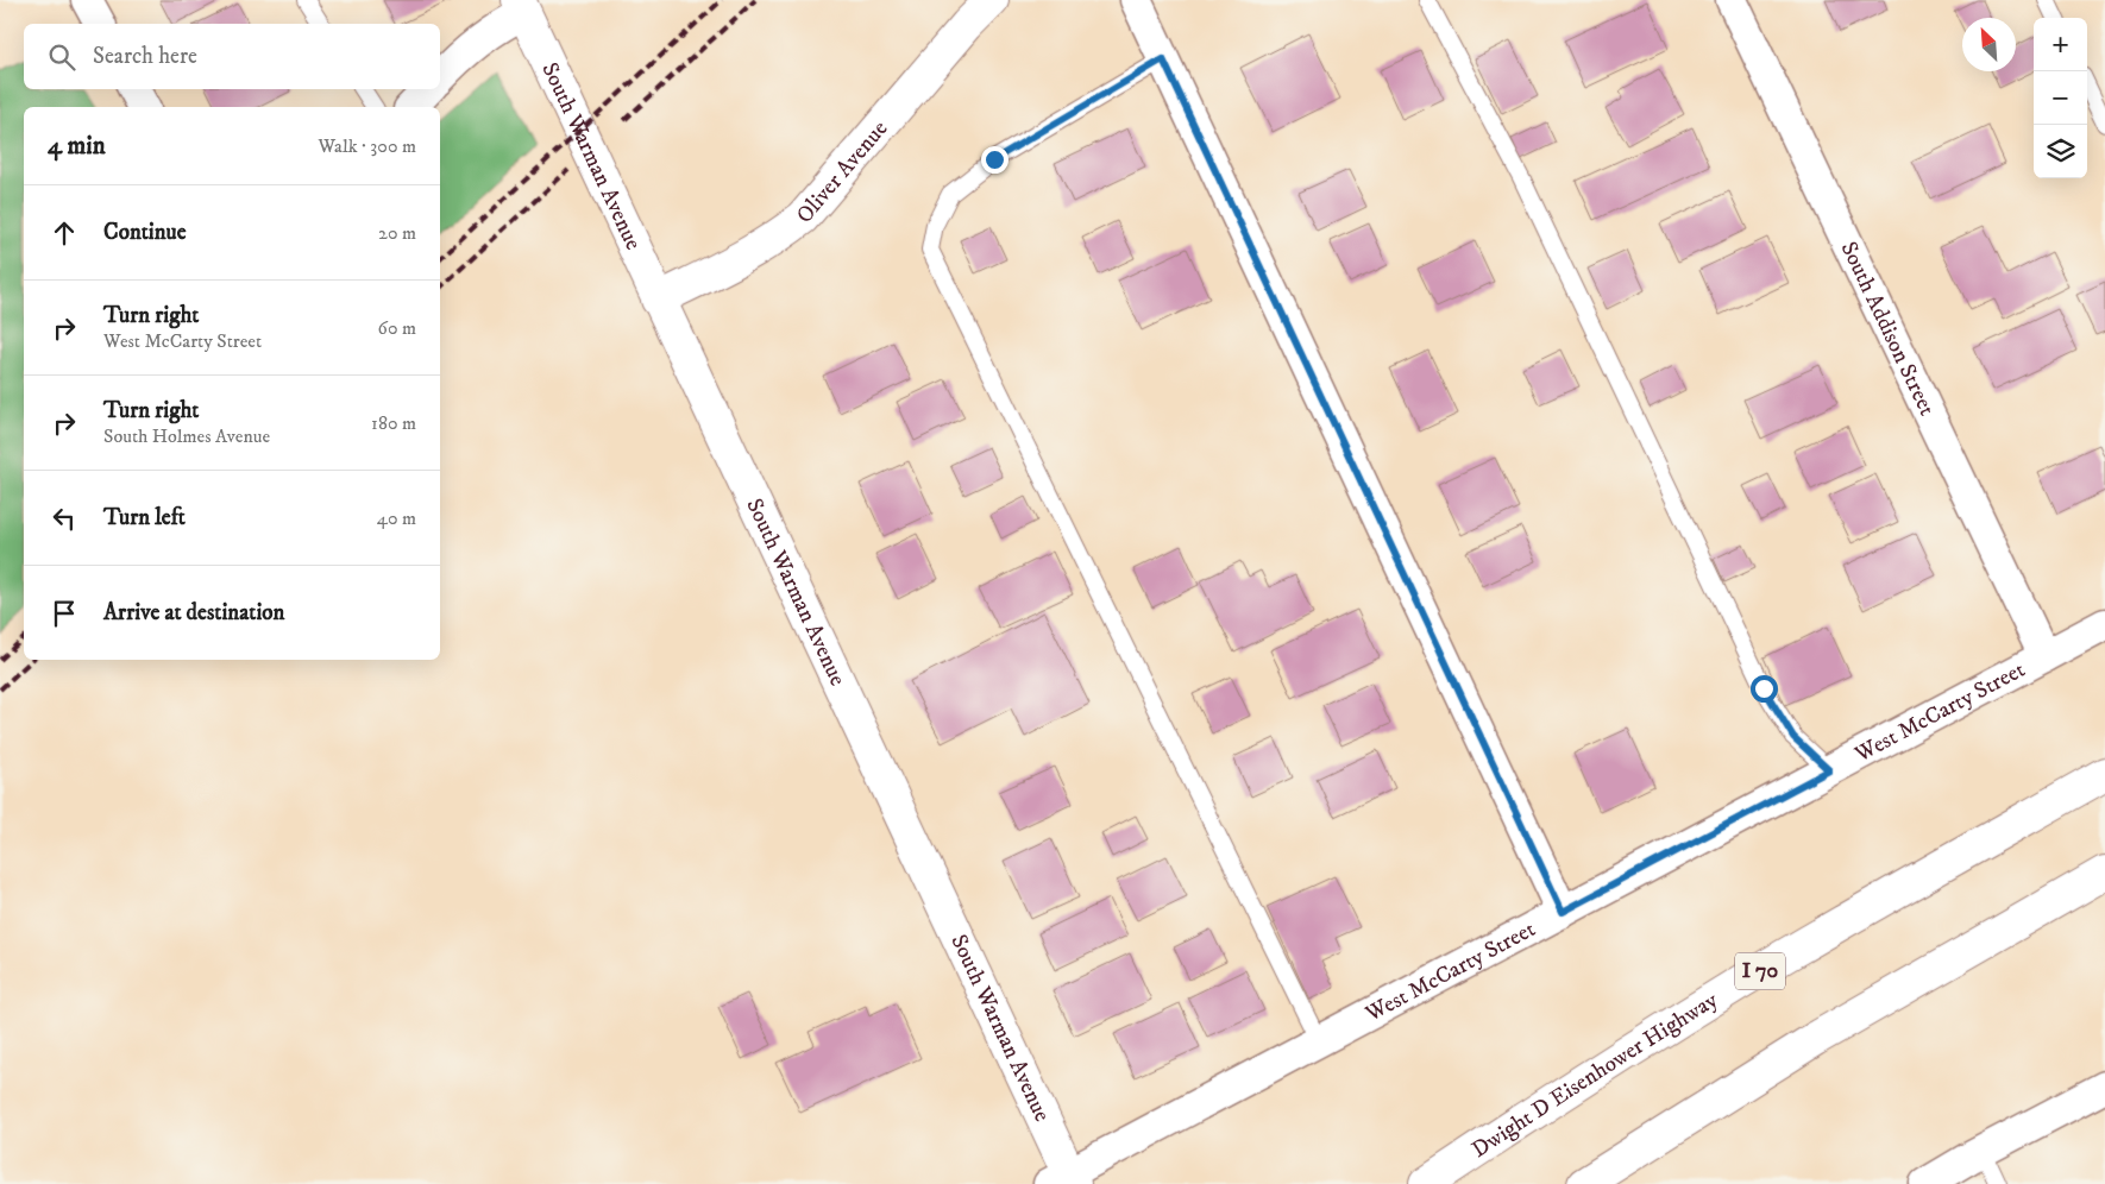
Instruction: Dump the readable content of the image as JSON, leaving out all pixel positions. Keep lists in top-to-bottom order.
{
  "streets": {
    "main road": [
      "South Warman Avenue",
      "Oliver Avenue",
      "I 70",
      "Dwight D Eisenhower Highway"
    ],
    "street": ["South Addison Street", "West McCarty Street"]
  },
  "crossings": [
    ["South Warman Avenue", "Oliver Avenue"],
    ["South Warman Avenue", "West McCarty Street"],
    ["South Addison Street", "West McCarty Street"]
  ],
  "north": "top left",
  "page": {
    "map_buttons": ["+", "−"],
    "search": "Search here",
    "heading": ["4 min", "Walk · 300 m"],
    "list": [
      ["Continue", "20 m"],
      ["Turn right", "West McCarty Street", "60 m"],
      ["Turn right", "South Holmes Avenue", "180 m"],
      ["Turn left", "40 m"],
      "Arrive at destination"
    ]
  }
}
